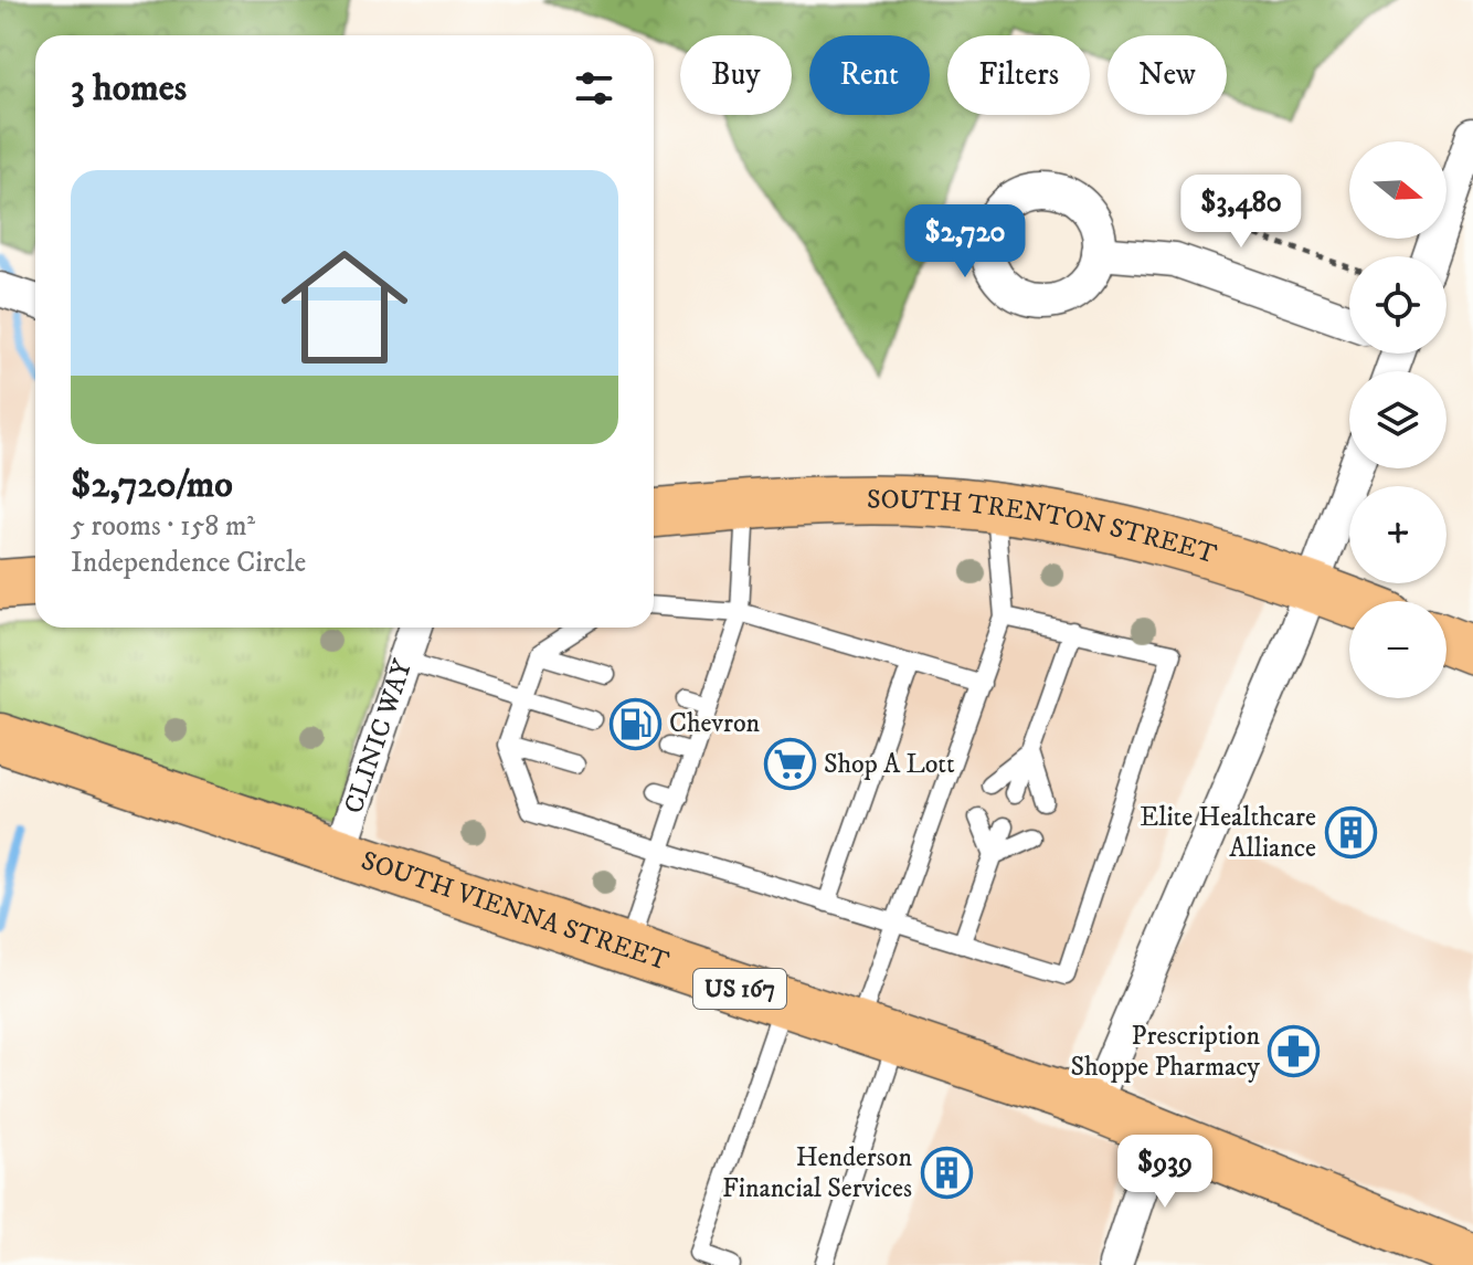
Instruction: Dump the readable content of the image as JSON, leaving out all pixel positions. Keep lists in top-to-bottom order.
{
  "streets": {
    "highway": ["SOUTH TRENTON STREET", "SOUTH VIENNA STREET", "US 167"],
    "street": ["CLINIC WAY"]
  },
  "crossings": [
    ["CLINIC WAY", "SOUTH VIENNA STREET"]
  ],
  "places": {
    "fuel station": ["Chevron"],
    "supermarket": ["Shop A Lott"],
    "building": ["Elite Healthcare Alliance", "Henderson Financial Services"],
    "pharmacy": ["Prescription Shoppe Pharmacy"]
  },
  "north": "right",
  "page": {
    "chip": [
      "Buy",
      "Rent",
      "Filters",
      "New"
    ],
    "heading": "3 homes",
    "map_buttons": ["+", "−"],
    "list": [
      {
        "name": "$2,720/mo",
        "note": "5 rooms · 158 m² · Independence Circle"
      }
    ],
    "price": ["$3,480", "$2,720", "$939"]
  }
}
